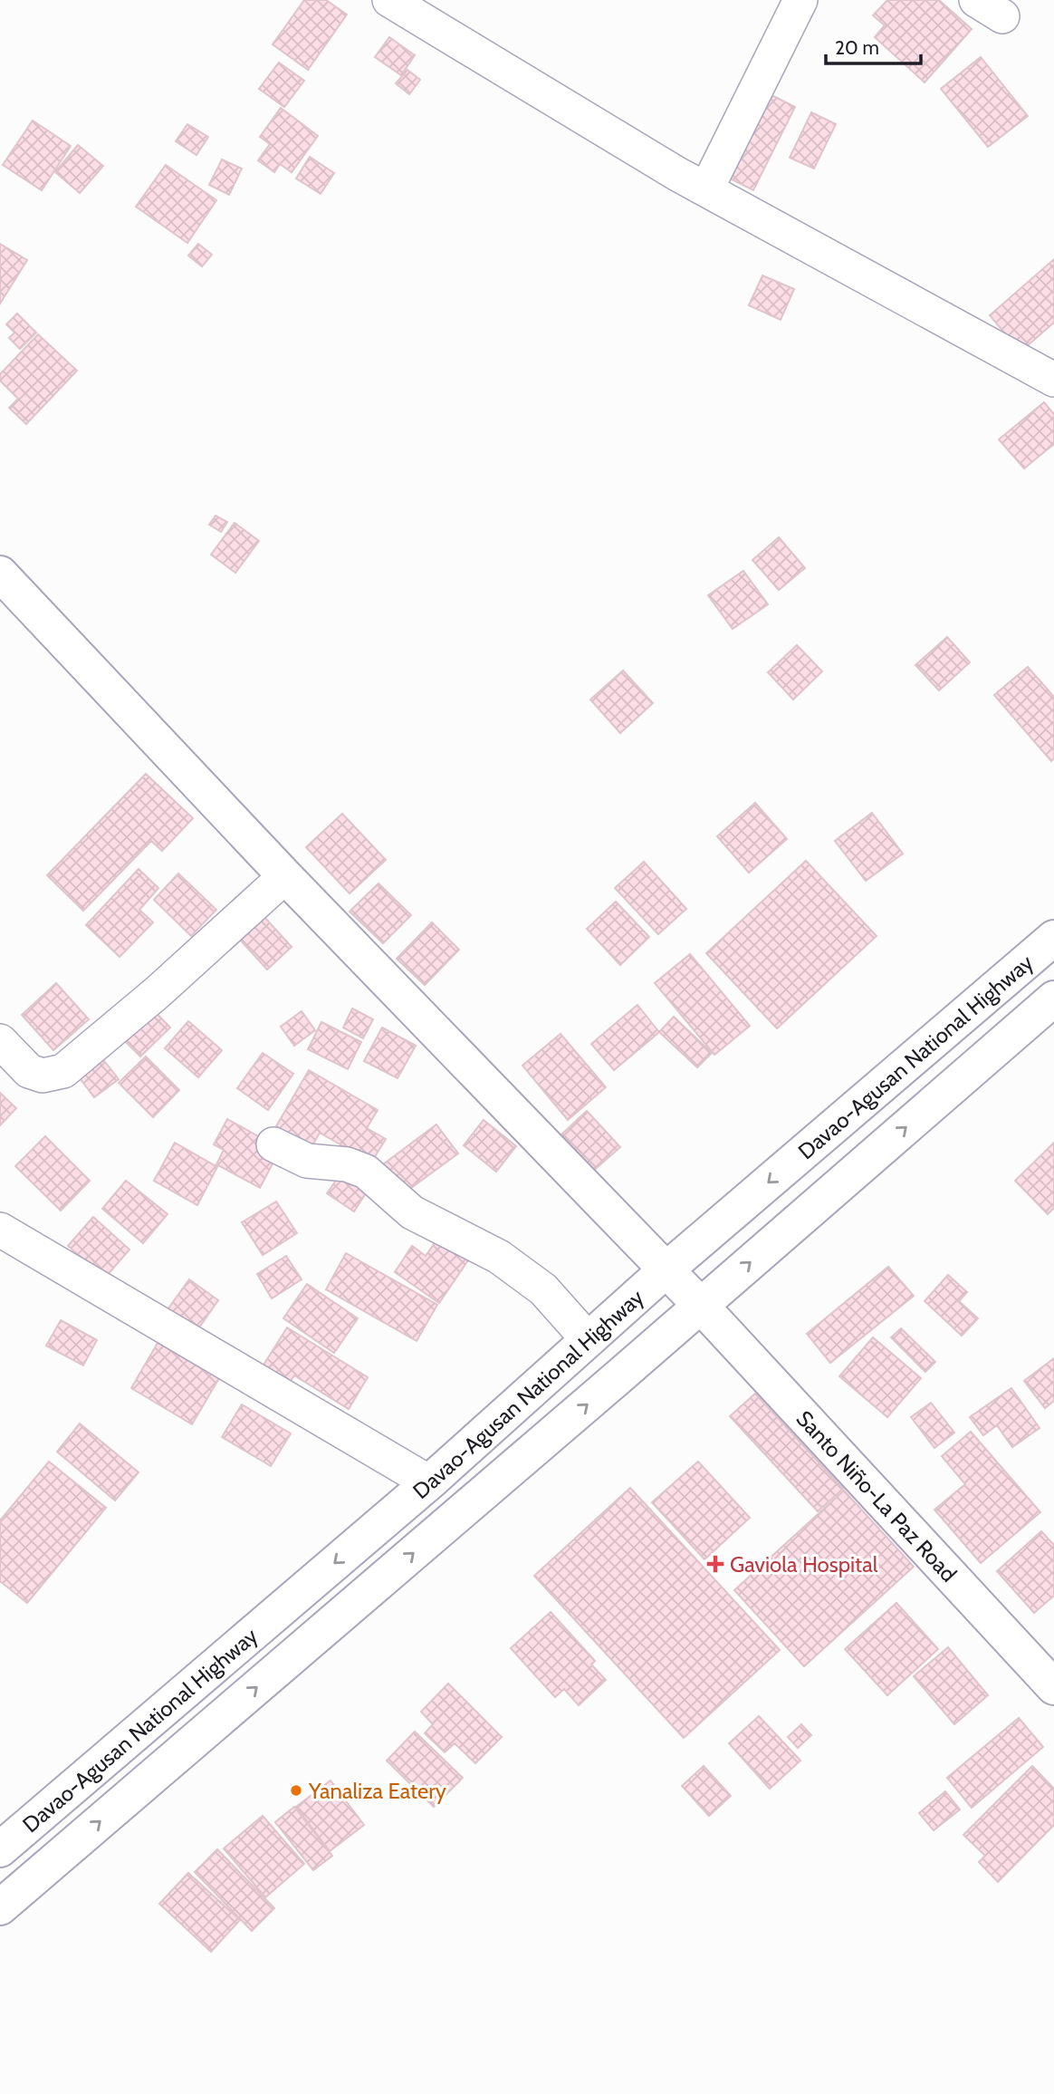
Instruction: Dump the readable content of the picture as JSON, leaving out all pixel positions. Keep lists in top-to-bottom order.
{
  "streets": {
    "main road": ["Davao-Agusan National Highway", "Santo Niño-La Paz Road"]
  },
  "crossings": [
    ["Davao-Agusan National Highway", "Santo Niño-La Paz Road"]
  ],
  "places": {
    "health": ["Gaviola Hospital"],
    "other": ["Yanaliza Eatery"]
  },
  "scale_bar": "20 m"
}
